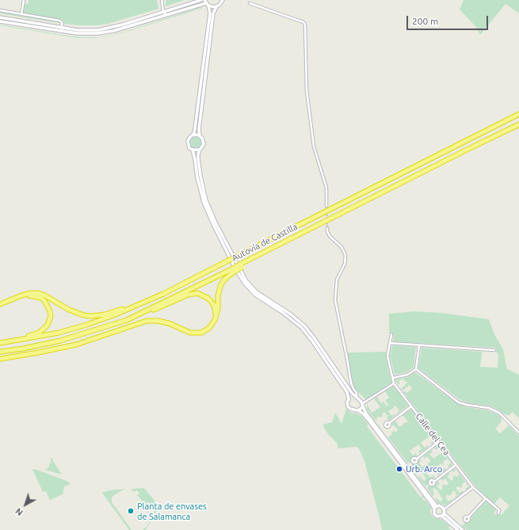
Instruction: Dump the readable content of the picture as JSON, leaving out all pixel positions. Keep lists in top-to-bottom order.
{
  "streets": {
    "highway": ["Autovía de Castilla"],
    "street": ["Calle del Cea"]
  },
  "places": ["Urb. Arco", "Planta de envases de Salamanca"],
  "scale_bar": "200 m",
  "north": "bottom left"
}
